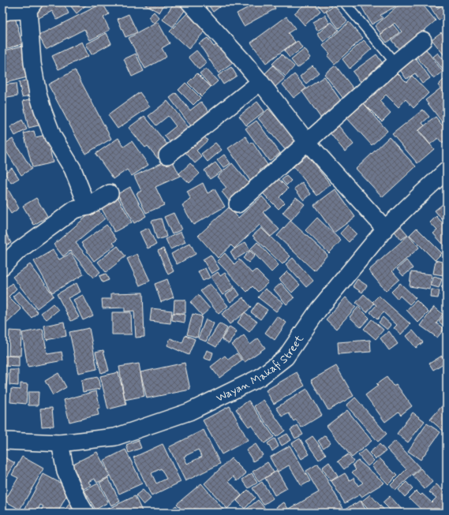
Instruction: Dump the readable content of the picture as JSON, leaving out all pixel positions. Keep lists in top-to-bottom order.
{
  "streets": {
    "street": ["Wayan Makafi Street"]
  }
}
